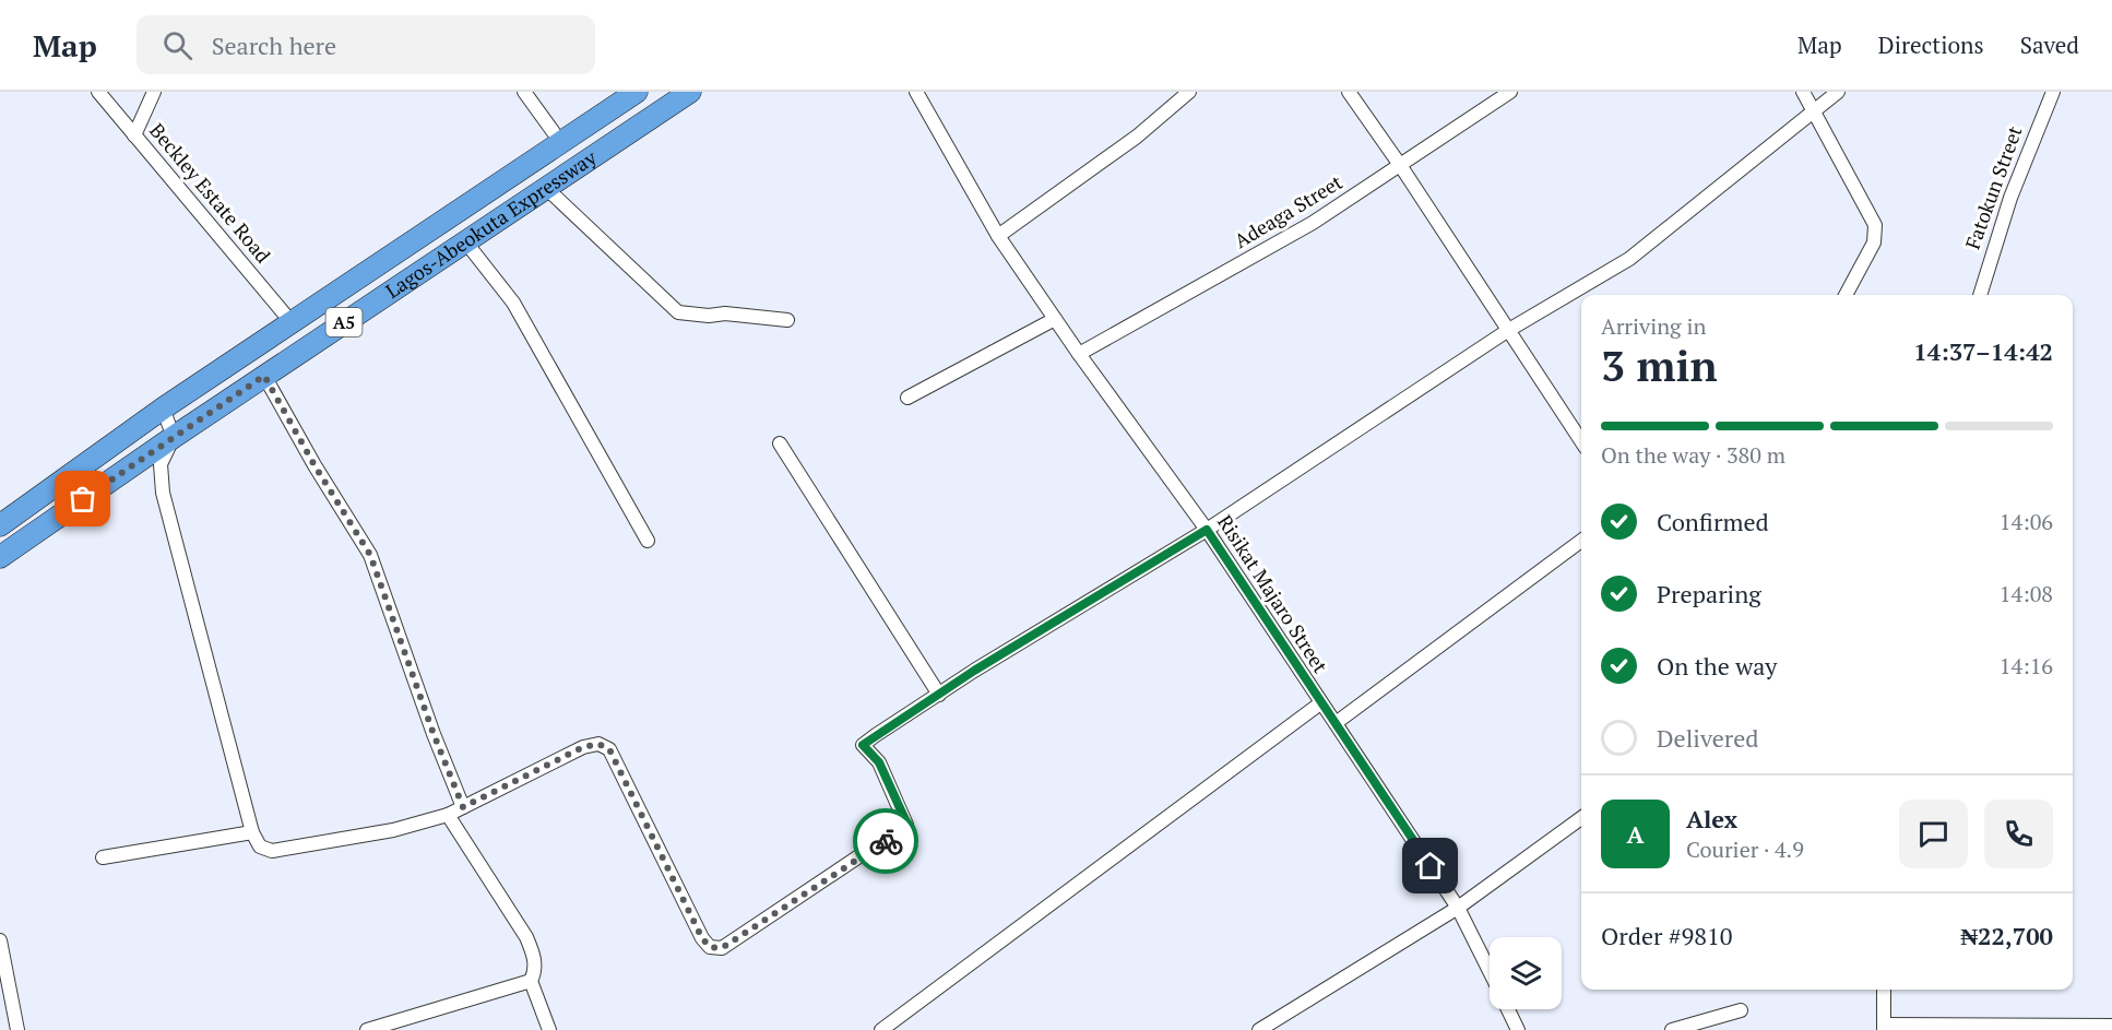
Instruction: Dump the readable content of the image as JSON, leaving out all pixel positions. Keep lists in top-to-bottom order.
{
  "streets": {
    "highway": ["Lagos-Abeokuta Expressway", "A5"],
    "street": [
      "Fatokun Street",
      "Beckley Estate Road",
      "Adeaga Street",
      "Risikat Majaro Street"
    ]
  },
  "crossings": [
    ["Beckley Estate Road", "Lagos-Abeokuta Expressway"],
    ["Adeaga Street", "Risikat Majaro Street"]
  ],
  "page": {
    "header": "Map",
    "search": "Search here",
    "nav": ["Map", "Directions", "Saved"],
    "heading": ["3 min", "Arriving in", "14:37–14:42"],
    "panel": [
      "Alex",
      "Courier · 4.9",
      "Order #9810",
      "₦22,700"
    ],
    "bar": "On the way · 380 m",
    "list": [
      ["Confirmed", "14:06"],
      ["Preparing", "14:08"],
      ["On the way", "14:16"],
      "Delivered"
    ],
    "round": "A"
  }
}
